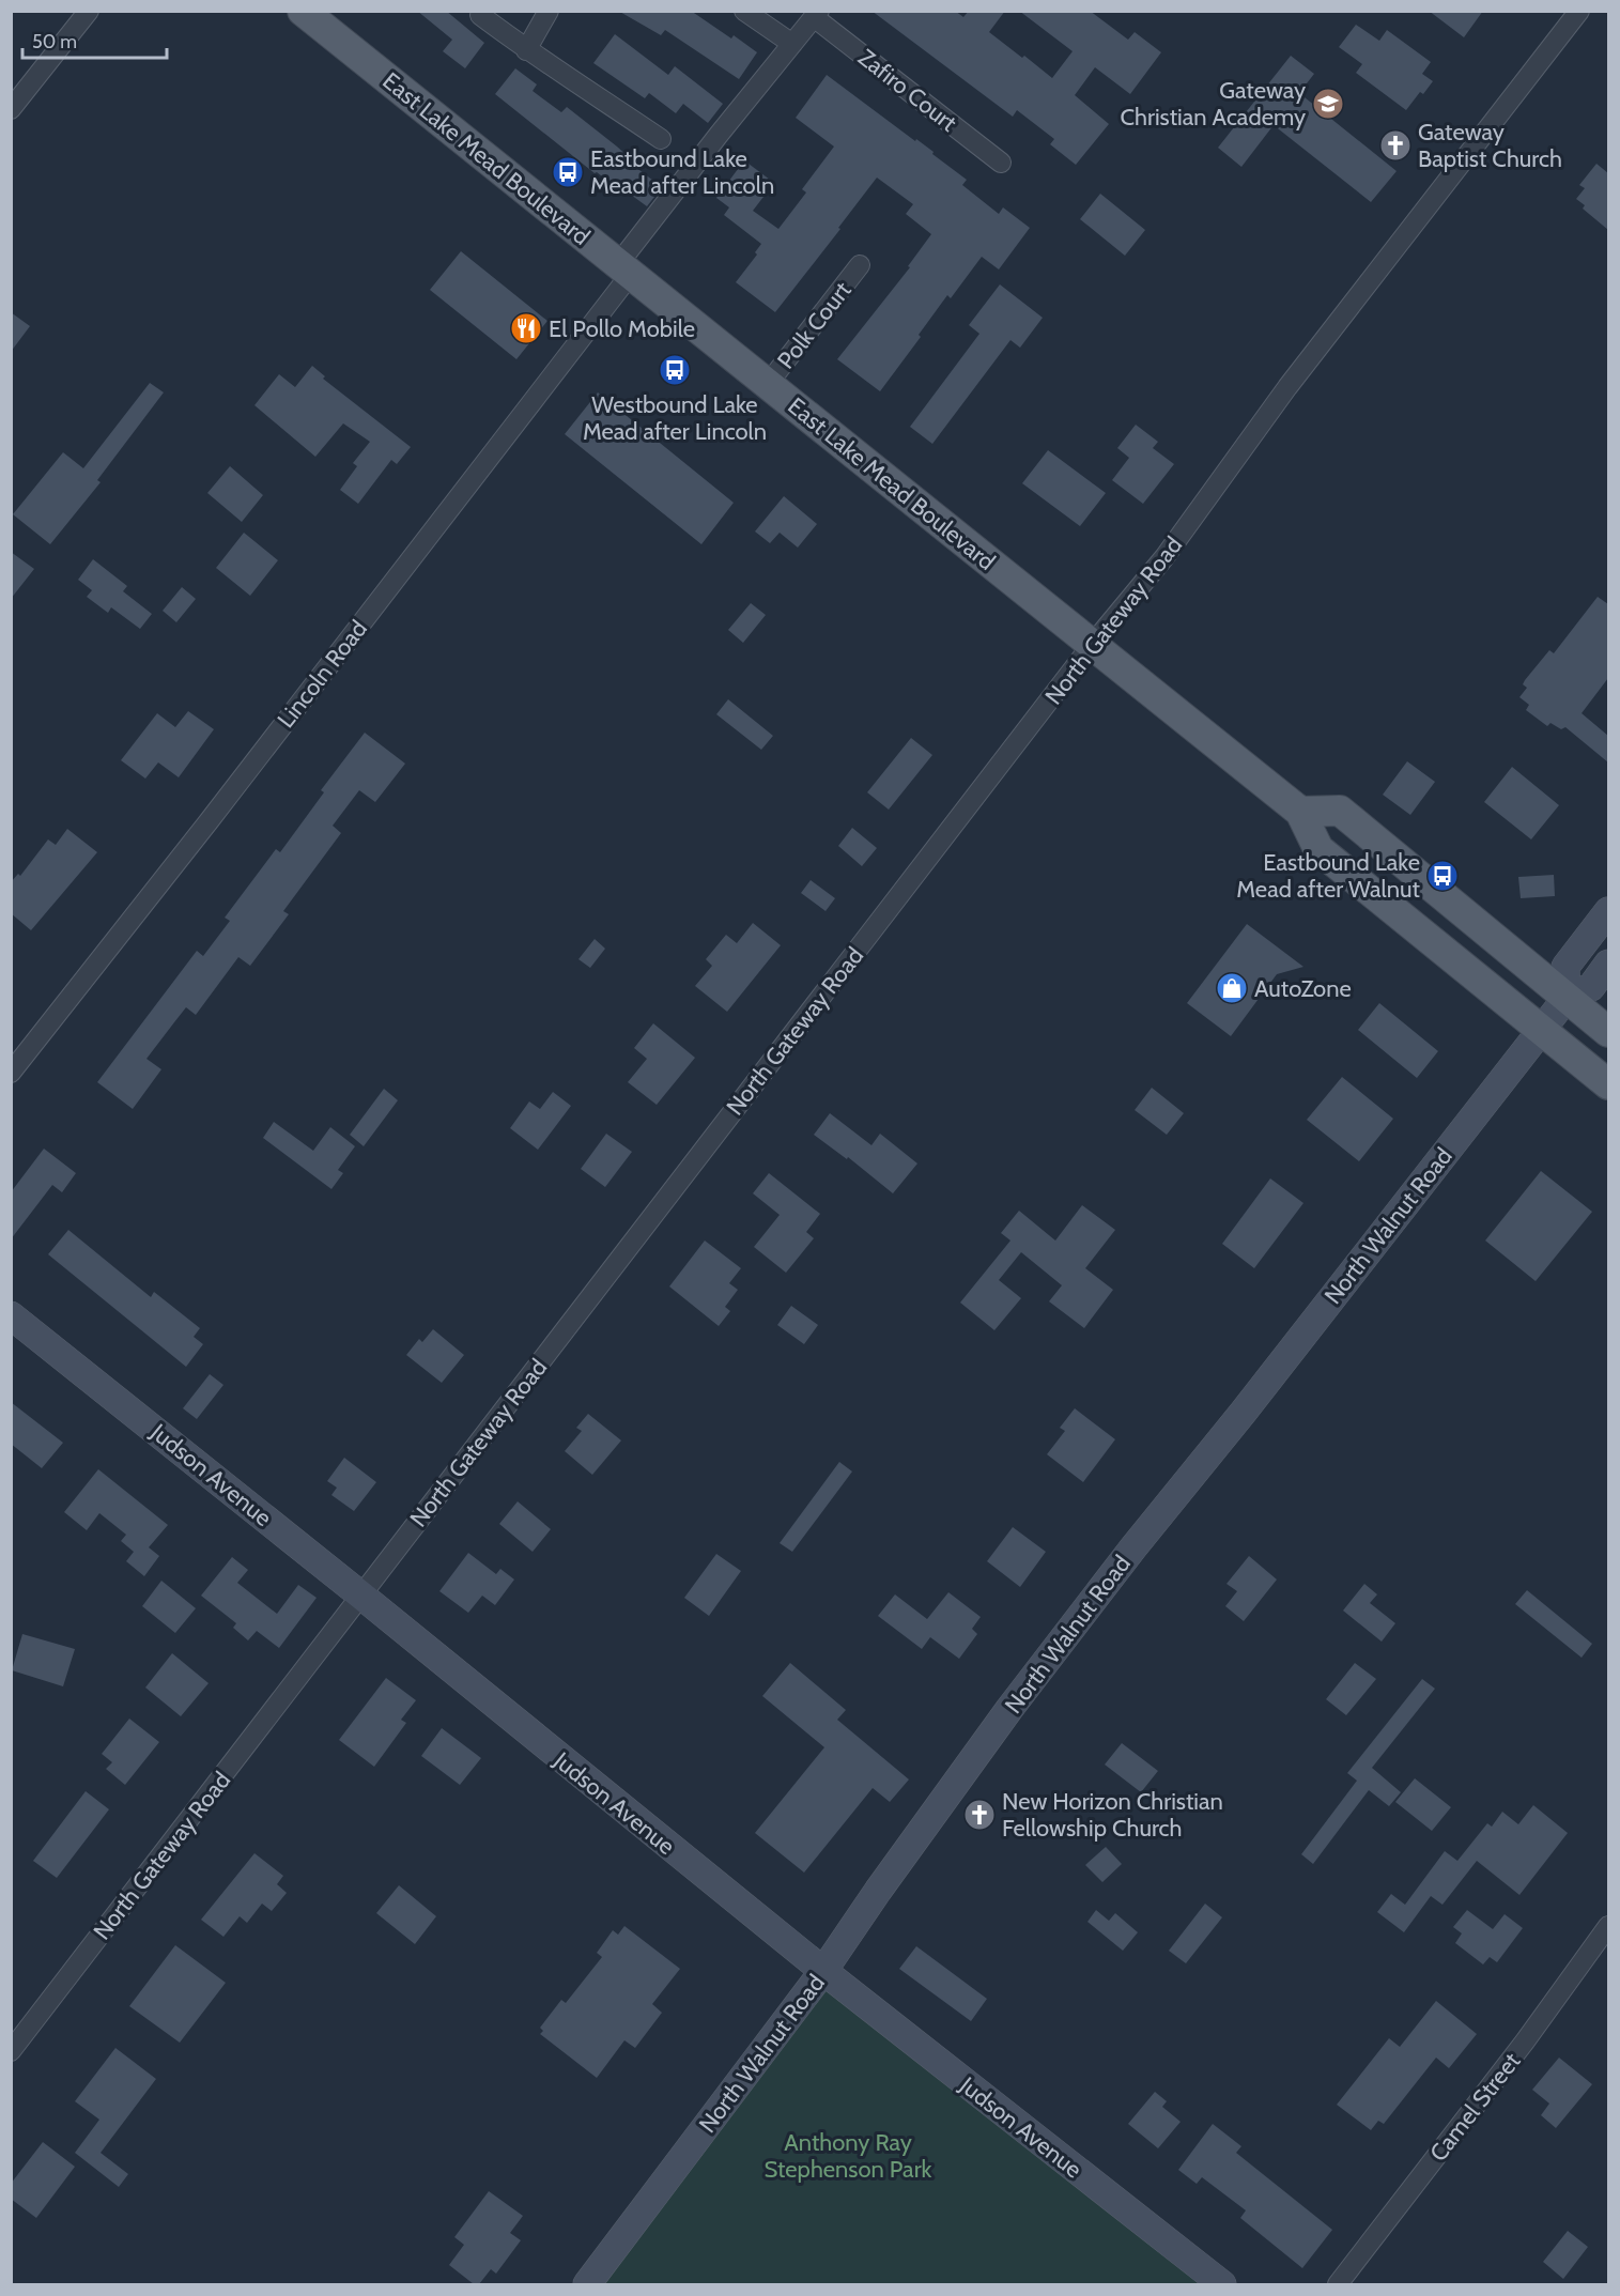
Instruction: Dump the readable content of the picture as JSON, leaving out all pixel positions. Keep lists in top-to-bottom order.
{
  "streets": {
    "main road": ["East Lake Mead Boulevard"],
    "street": [
      "Zafiro Court",
      "Polk Court",
      "North Gateway Road",
      "Lincoln Road",
      "North Walnut Road",
      "Judson Avenue",
      "Camel Street"
    ]
  },
  "crossings": [
    ["Zafiro Court", "Lincoln Road"],
    ["East Lake Mead Boulevard", "Polk Court"],
    ["East Lake Mead Boulevard", "North Gateway Road"],
    ["East Lake Mead Boulevard", "Lincoln Road"],
    ["East Lake Mead Boulevard", "North Walnut Road"],
    ["North Gateway Road", "Judson Avenue"],
    ["North Walnut Road", "Judson Avenue"]
  ],
  "parks": ["Anthony Ray Stephenson Park"],
  "places": {
    "school or university": ["Gateway Christian Academy"],
    "church": ["Gateway Baptist Church", "New Horizon Christian Fellowship Church"],
    "bus stop": ["Eastbound Lake Mead after Lincoln", "Westbound Lake Mead after Lincoln", "Eastbound Lake Mead after Walnut"],
    "restaurant": ["El Pollo Mobile"],
    "shop": ["AutoZone"]
  },
  "scale_bar": "50 m"
}
